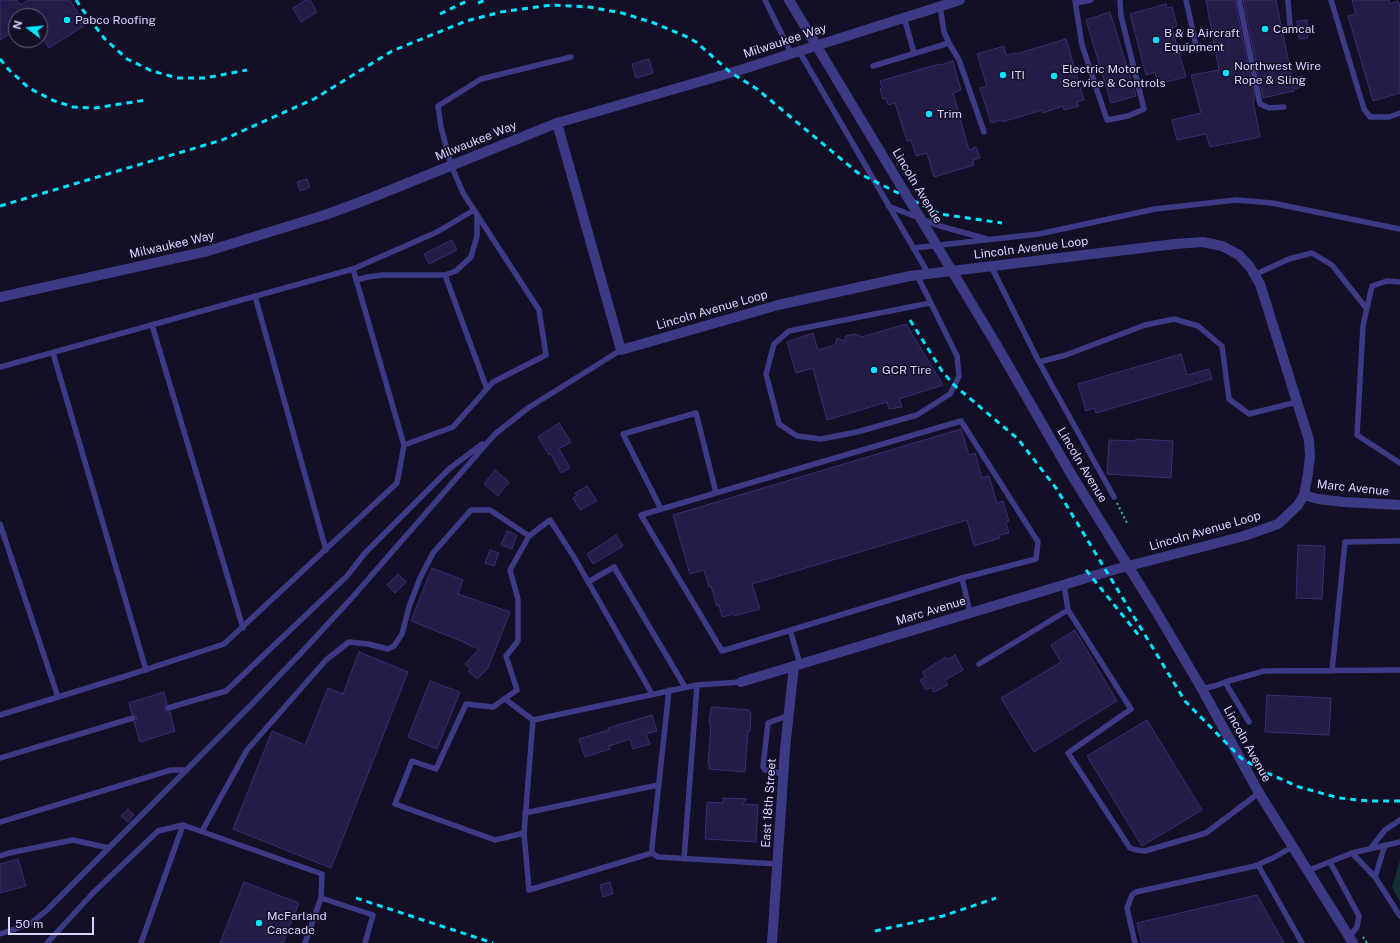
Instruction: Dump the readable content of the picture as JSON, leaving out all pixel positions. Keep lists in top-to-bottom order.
{
  "streets": {
    "street": [
      "Milwaukee Way",
      "Lincoln Avenue",
      "Lincoln Avenue Loop",
      "Marc Avenue",
      "East 18th Street"
    ]
  },
  "crossings": [
    ["Lincoln Avenue", "Lincoln Avenue Loop"],
    ["Lincoln Avenue", "Marc Avenue"],
    ["Lincoln Avenue Loop", "Marc Avenue"],
    ["Marc Avenue", "East 18th Street"]
  ],
  "places": [
    "Pabco Roofing",
    "Camcal",
    "B & B Aircraft Equipment",
    "Northwest Wire Rope & Sling",
    "ITI",
    "Electric Motor Service & Controls",
    "Trim",
    "GCR Tire",
    "McFarland Cascade"
  ],
  "scale_bar": "50 m",
  "north": "left"
}
